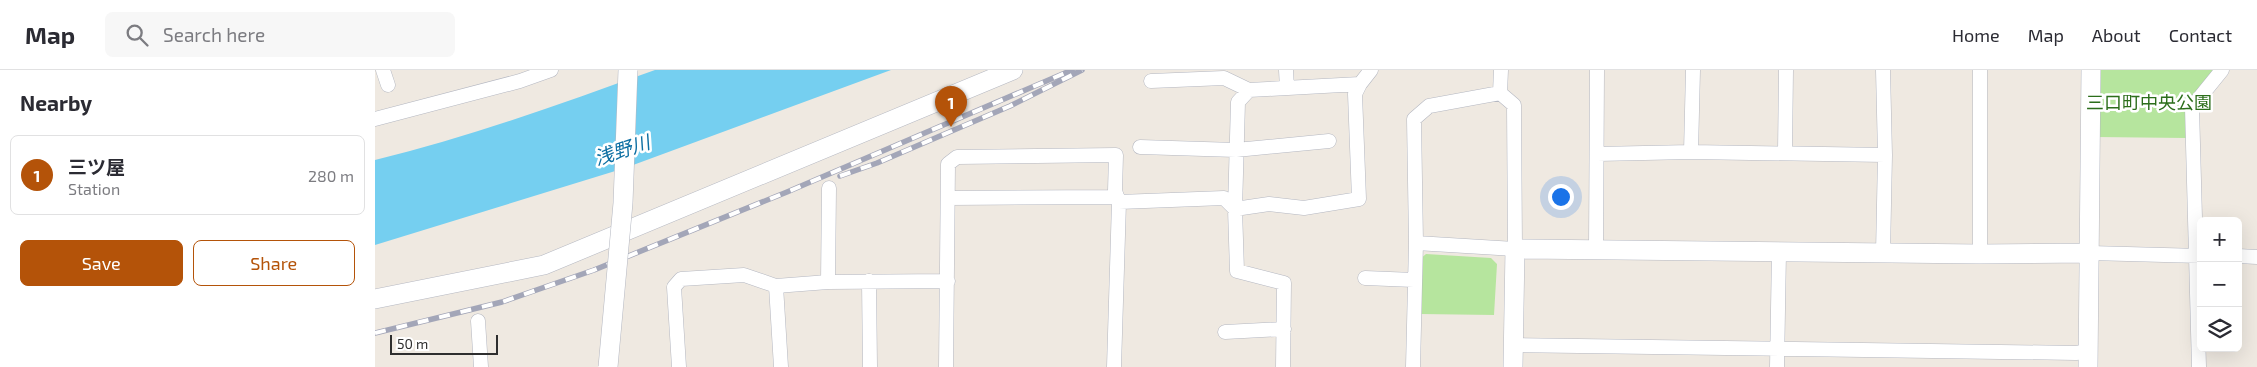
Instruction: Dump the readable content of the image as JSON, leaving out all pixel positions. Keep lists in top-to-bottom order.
{
  "water": ["浅野川"],
  "parks": ["三口町中央公園"],
  "scale_bar": "50 m",
  "page": {
    "header": "Map",
    "search": "Search here",
    "nav": [
      "Home",
      "Map",
      "About",
      "Contact"
    ],
    "heading": "Nearby",
    "pins": "1",
    "list": [
      {
        "mark": "1",
        "name": "三ツ屋",
        "note": "Station",
        "value": "280 m"
      }
    ],
    "map_buttons": ["+", "−"],
    "buttons": ["Save", "Share"],
    "scale": "50 m"
  }
}
